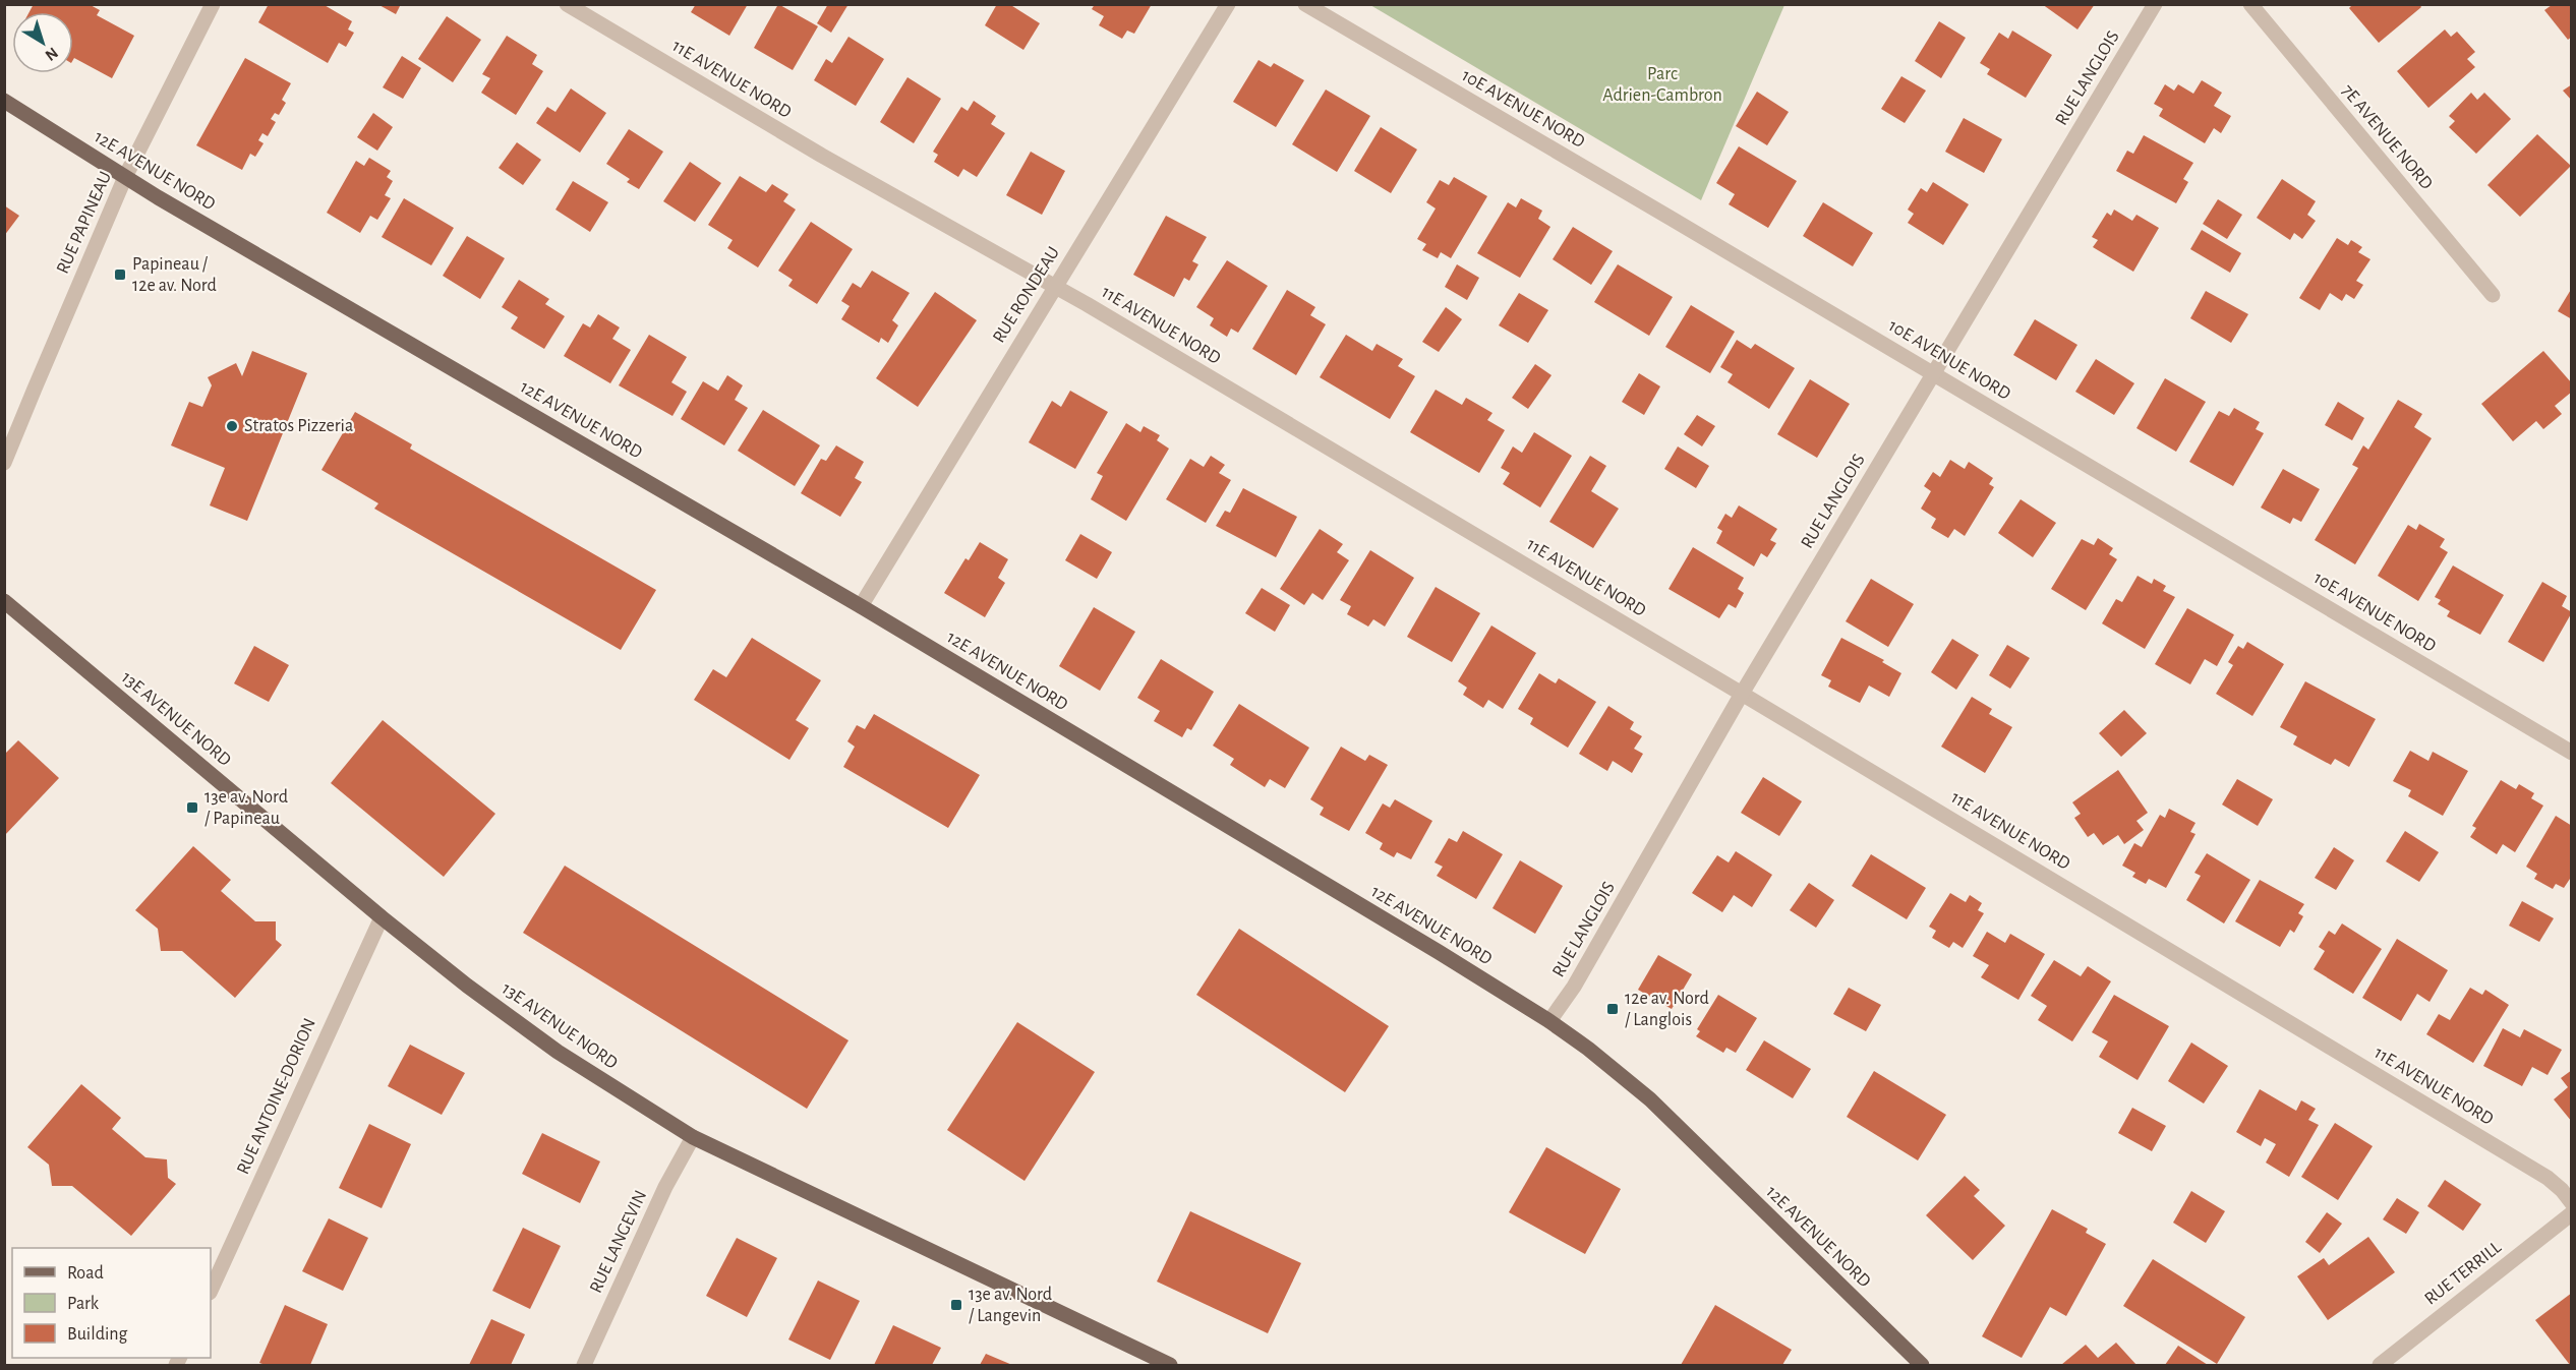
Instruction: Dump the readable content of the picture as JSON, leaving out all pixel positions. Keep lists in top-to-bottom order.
{
  "streets": {
    "main road": ["12E AVENUE NORD", "13E AVENUE NORD"],
    "street": [
      "RUE LANGLOIS",
      "11E AVENUE NORD",
      "10E AVENUE NORD",
      "7E AVENUE NORD",
      "RUE PAPINEAU",
      "RUE RONDEAU",
      "RUE ANTOINE-DORION",
      "RUE LANGEVIN",
      "RUE TERRILL"
    ]
  },
  "crossings": [
    ["RUE LANGLOIS", "11E AVENUE NORD"],
    ["RUE LANGLOIS", "10E AVENUE NORD"],
    ["RUE LANGLOIS", "12E AVENUE NORD"],
    ["11E AVENUE NORD", "RUE RONDEAU"],
    ["12E AVENUE NORD", "RUE PAPINEAU"],
    ["12E AVENUE NORD", "RUE RONDEAU"],
    ["13E AVENUE NORD", "RUE ANTOINE-DORION"],
    ["13E AVENUE NORD", "RUE LANGEVIN"]
  ],
  "parks": ["Parc Adrien-Cambron"],
  "places": {
    "transit": [
      "Papineau / 12e av. Nord",
      "13e av. Nord / Papineau",
      "12e av. Nord / Langlois",
      "13e av. Nord / Langevin"
    ],
    "other": ["Stratos Pizzeria"]
  },
  "legend": ["Road", "Park", "Building"],
  "north": "bottom right"
}
